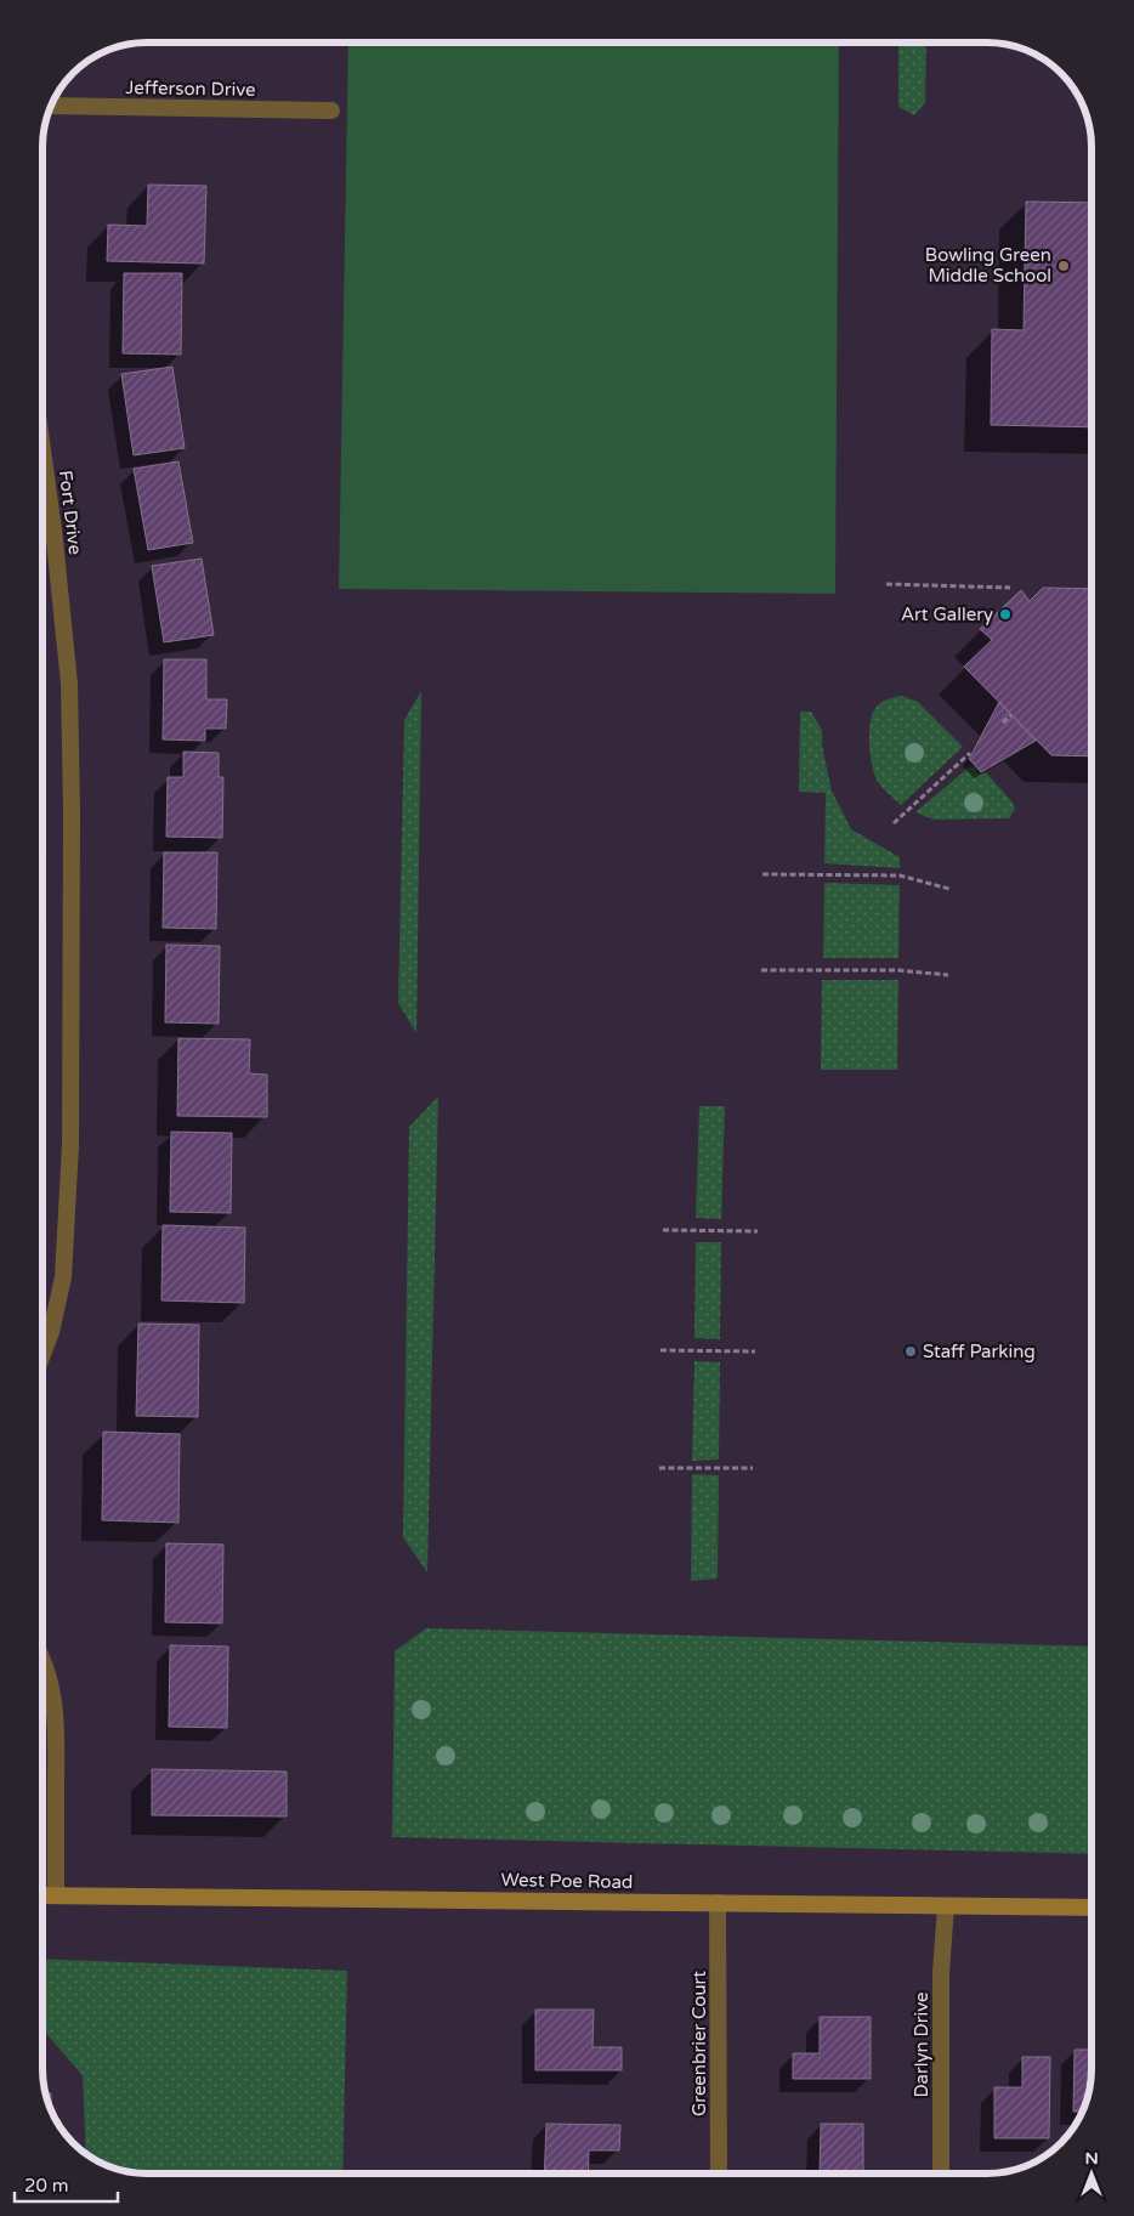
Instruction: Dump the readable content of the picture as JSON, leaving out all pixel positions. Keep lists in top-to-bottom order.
{
  "streets": {
    "main road": ["West Poe Road"],
    "street": [
      "Jefferson Drive",
      "Fort Drive",
      "Greenbrier Court",
      "Darlyn Drive"
    ]
  },
  "crossings": [
    ["West Poe Road", "Greenbrier Court"],
    ["West Poe Road", "Darlyn Drive"]
  ],
  "places": ["Bowling Green Middle School", "Art Gallery", "Staff Parking"],
  "scale_bar": "20 m",
  "north": "top"
}
